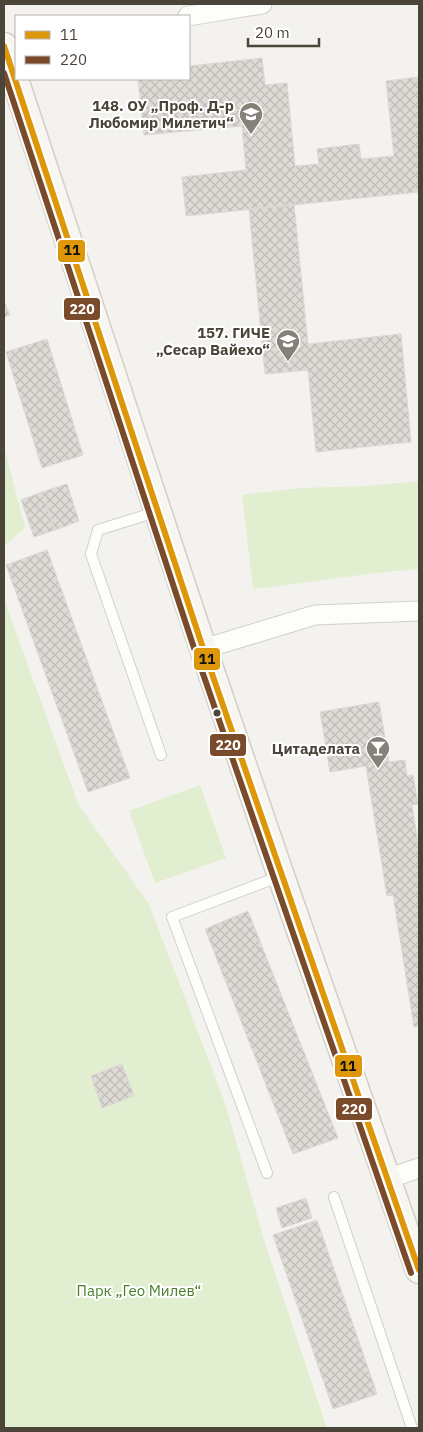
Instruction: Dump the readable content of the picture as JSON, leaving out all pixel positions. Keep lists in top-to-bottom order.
{
  "parks": ["Парк „Гео Милев“"],
  "places": {
    "school or university": ["148. ОУ „Проф. Д-р Любомир Милетич“", "157. ГИЧЕ „Сесар Вайехо“"],
    "bar": ["Цитаделата"]
  },
  "lines": ["transit line 11", "transit line 220"],
  "legend": ["11", "220"],
  "scale_bar": "20 m"
}
